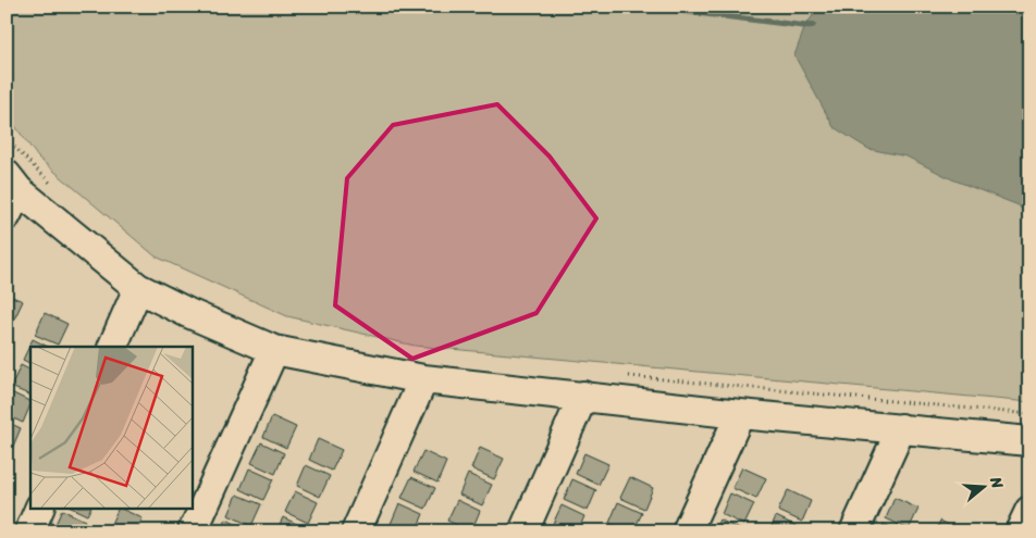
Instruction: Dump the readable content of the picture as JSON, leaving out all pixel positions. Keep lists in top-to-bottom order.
{
  "north": "right"
}
